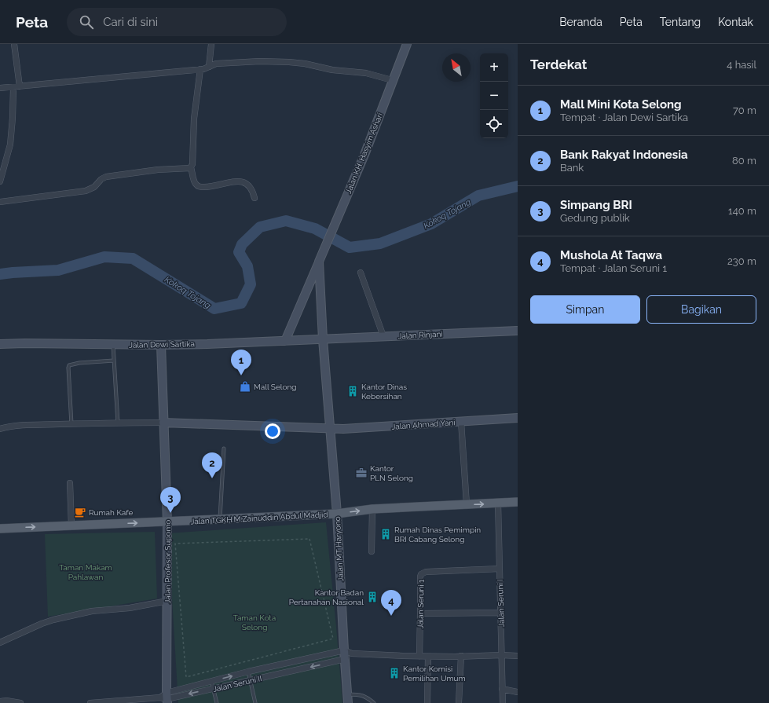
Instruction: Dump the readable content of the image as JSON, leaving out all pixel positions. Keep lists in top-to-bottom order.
{
  "streets": {
    "main road": ["Jalan TGKH.M.Zainuddin Abdul Madjid"],
    "street": [
      "Jalan KH. Hasyim Ashari",
      "Jalan Rinjani",
      "Jalan Dewi Sartika",
      "Jalan Ahmad Yani",
      "Jalan MT Haryono",
      "Jalan Profesor Supomo",
      "Jalan Seruni I",
      "Jalan Seruni 1",
      "Jalan Seruni II"
    ]
  },
  "crossings": [
    ["Jalan KH. Hasyim Ashari", "Jalan Rinjani"],
    ["Jalan KH. Hasyim Ashari", "Jalan Dewi Sartika"],
    ["Jalan KH. Hasyim Ashari", "Jalan MT Haryono"],
    ["Jalan Rinjani", "Jalan Dewi Sartika"],
    ["Jalan Rinjani", "Jalan MT Haryono"],
    ["Jalan Dewi Sartika", "Jalan MT Haryono"],
    ["Jalan Dewi Sartika", "Jalan Profesor Supomo"],
    ["Jalan Ahmad Yani", "Jalan MT Haryono"],
    ["Jalan Ahmad Yani", "Jalan Profesor Supomo"],
    ["Jalan TGKH.M.Zainuddin Abdul Madjid", "Jalan MT Haryono"],
    ["Jalan TGKH.M.Zainuddin Abdul Madjid", "Jalan Profesor Supomo"],
    ["Jalan TGKH.M.Zainuddin Abdul Madjid", "Jalan Seruni I"],
    ["Jalan MT Haryono", "Jalan Seruni II"],
    ["Jalan Profesor Supomo", "Jalan Seruni II"],
    ["Jalan Seruni I", "Jalan Seruni 1"]
  ],
  "one_way": ["Jalan TGKH.M.Zainuddin Abdul Madjid"],
  "water": ["Kokoq Tojang"],
  "parks": ["Taman Makam Pahlawan", "Taman Kota Selong"],
  "places": {
    "shop": ["Mall Selong"],
    "building": [
      "Kantor Dinas Kebersihan",
      "Rumah Dinas Pemimpin BRI Cabang Selong",
      "Kantor Badan Pertanahan Nasional",
      "Kantor Komisi Pemilihan Umum"
    ],
    "office": ["Kantor PLN Selong"],
    "cafe": ["Rumah Kafe"]
  },
  "north": "top left",
  "page": {
    "header": "Peta",
    "search": "Cari di sini",
    "nav": [
      "Beranda",
      "Peta",
      "Tentang",
      "Kontak"
    ],
    "heading": ["Terdekat", "4 hasil"],
    "map_buttons": ["+", "−"],
    "list": [
      {
        "mark": "1",
        "name": "Mall Mini Kota Selong",
        "note": "Tempat · Jalan Dewi Sartika",
        "value": "70 m"
      },
      {
        "mark": "2",
        "name": "Bank Rakyat Indonesia",
        "note": "Bank",
        "value": "80 m"
      },
      {
        "mark": "3",
        "name": "Simpang BRI",
        "note": "Gedung publik",
        "value": "140 m"
      },
      {
        "mark": "4",
        "name": "Mushola At Taqwa",
        "note": "Tempat · Jalan Seruni 1",
        "value": "230 m"
      }
    ],
    "buttons": ["Simpan", "Bagikan"],
    "pins": [
      "1",
      "2",
      "3",
      "4"
    ]
  }
}
